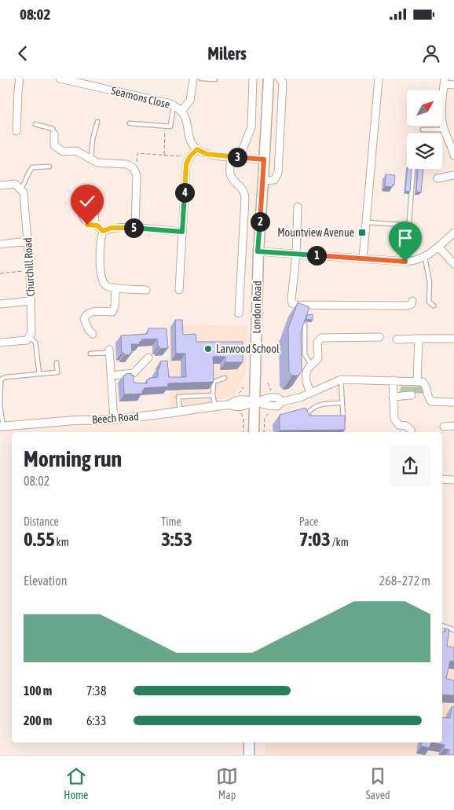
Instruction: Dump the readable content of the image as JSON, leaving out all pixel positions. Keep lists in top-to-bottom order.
{
  "streets": {
    "main road": ["London Road"],
    "street": ["Seamons Close", "Churchill Road", "Beech Road"]
  },
  "crossings": [
    ["London Road", "Beech Road"]
  ],
  "places": {
    "transit": ["Mountview Avenue"],
    "other": ["Larwood School"]
  },
  "north": "top right",
  "page": {
    "status": "08:02",
    "header": "Milers",
    "pins": [
      "3",
      "4",
      "2",
      "5",
      "1"
    ],
    "heading": ["Morning run", "08:02"],
    "stats": [
      ["Distance", "0.55 km"],
      ["Time", "3:53"],
      ["Pace", "7:03 /km"]
    ],
    "chart": ["Elevation", "268–272 m"],
    "list": [
      {
        "name": "100 m",
        "note": "7:38"
      },
      {
        "name": "200 m",
        "note": "6:33"
      }
    ],
    "tabs": ["Home", "Map", "Saved"]
  }
}
